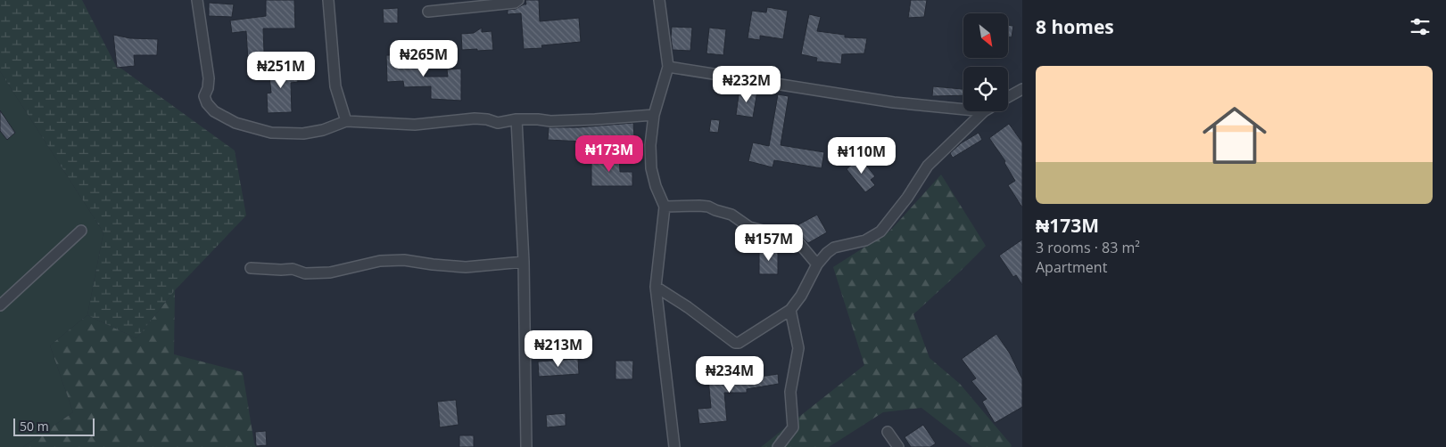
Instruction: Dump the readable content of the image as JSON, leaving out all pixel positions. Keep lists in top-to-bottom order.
{
  "scale_bar": "50 m",
  "north": "bottom right",
  "page": {
    "heading": "8 homes",
    "price": [
      "₦265M",
      "₦251M",
      "₦232M",
      "₦173M",
      "₦110M",
      "₦157M",
      "₦213M",
      "₦234M"
    ],
    "list": [
      {
        "name": "₦173M",
        "note": "3 rooms · 83 m² · Apartment"
      }
    ],
    "scale": "50 m"
  }
}
